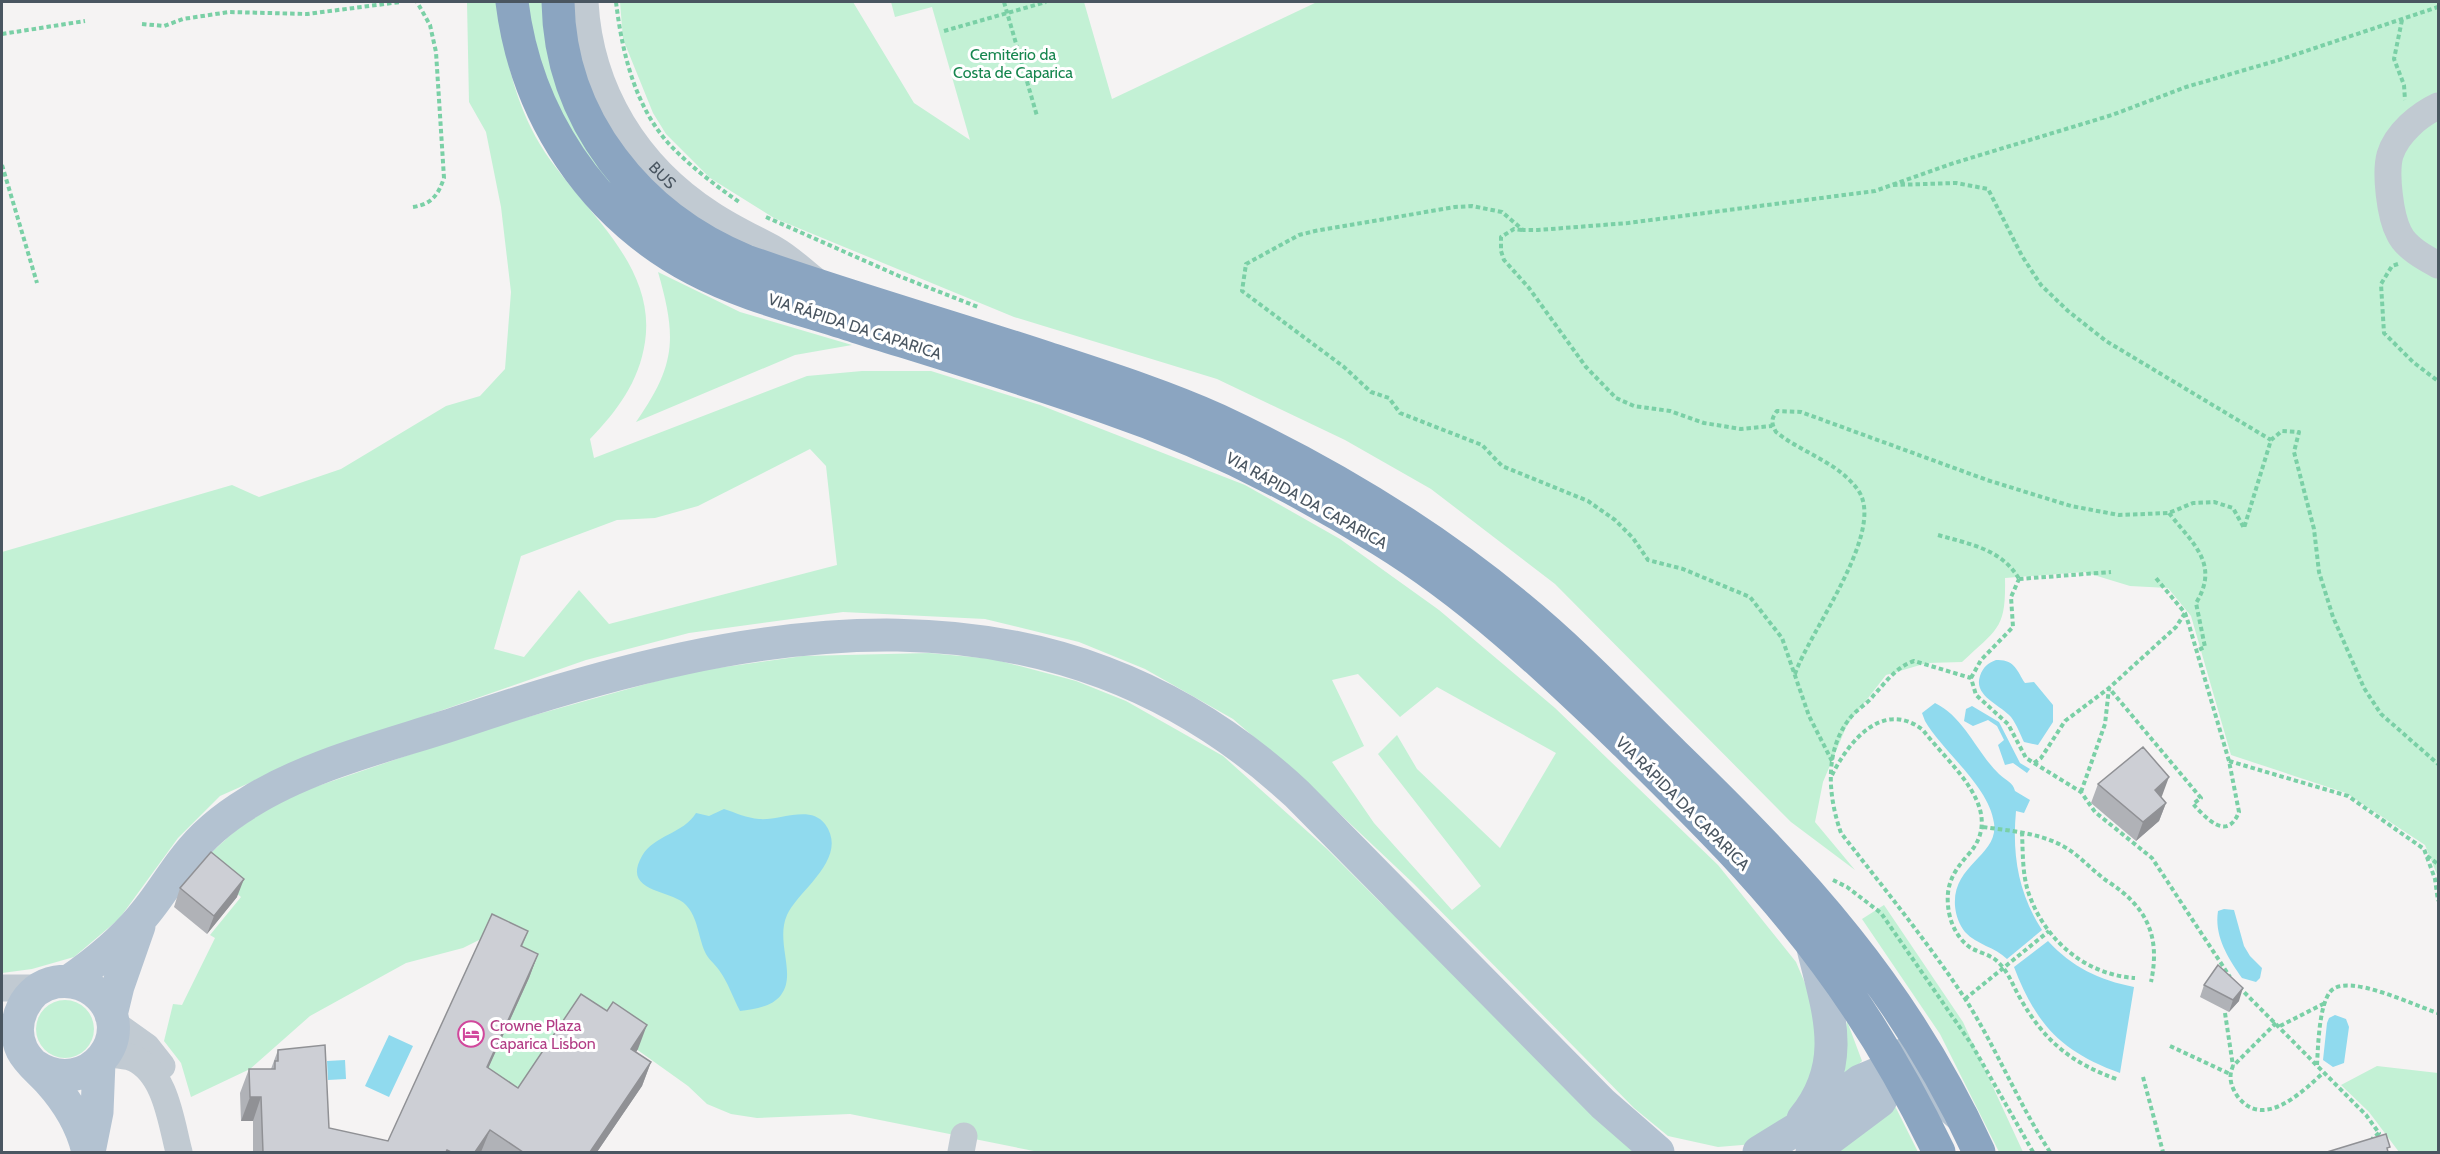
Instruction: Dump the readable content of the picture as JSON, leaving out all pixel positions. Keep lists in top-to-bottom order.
{
  "streets": {
    "highway": ["VIA RÁPIDA DA CAPARICA"],
    "street": ["BUS"]
  },
  "crossings": [
    ["BUS", "VIA RÁPIDA DA CAPARICA"]
  ],
  "parks": ["Cemitério da Costa de Caparica"],
  "places": {
    "hotel": ["Crowne Plaza Caparica Lisbon"]
  }
}
